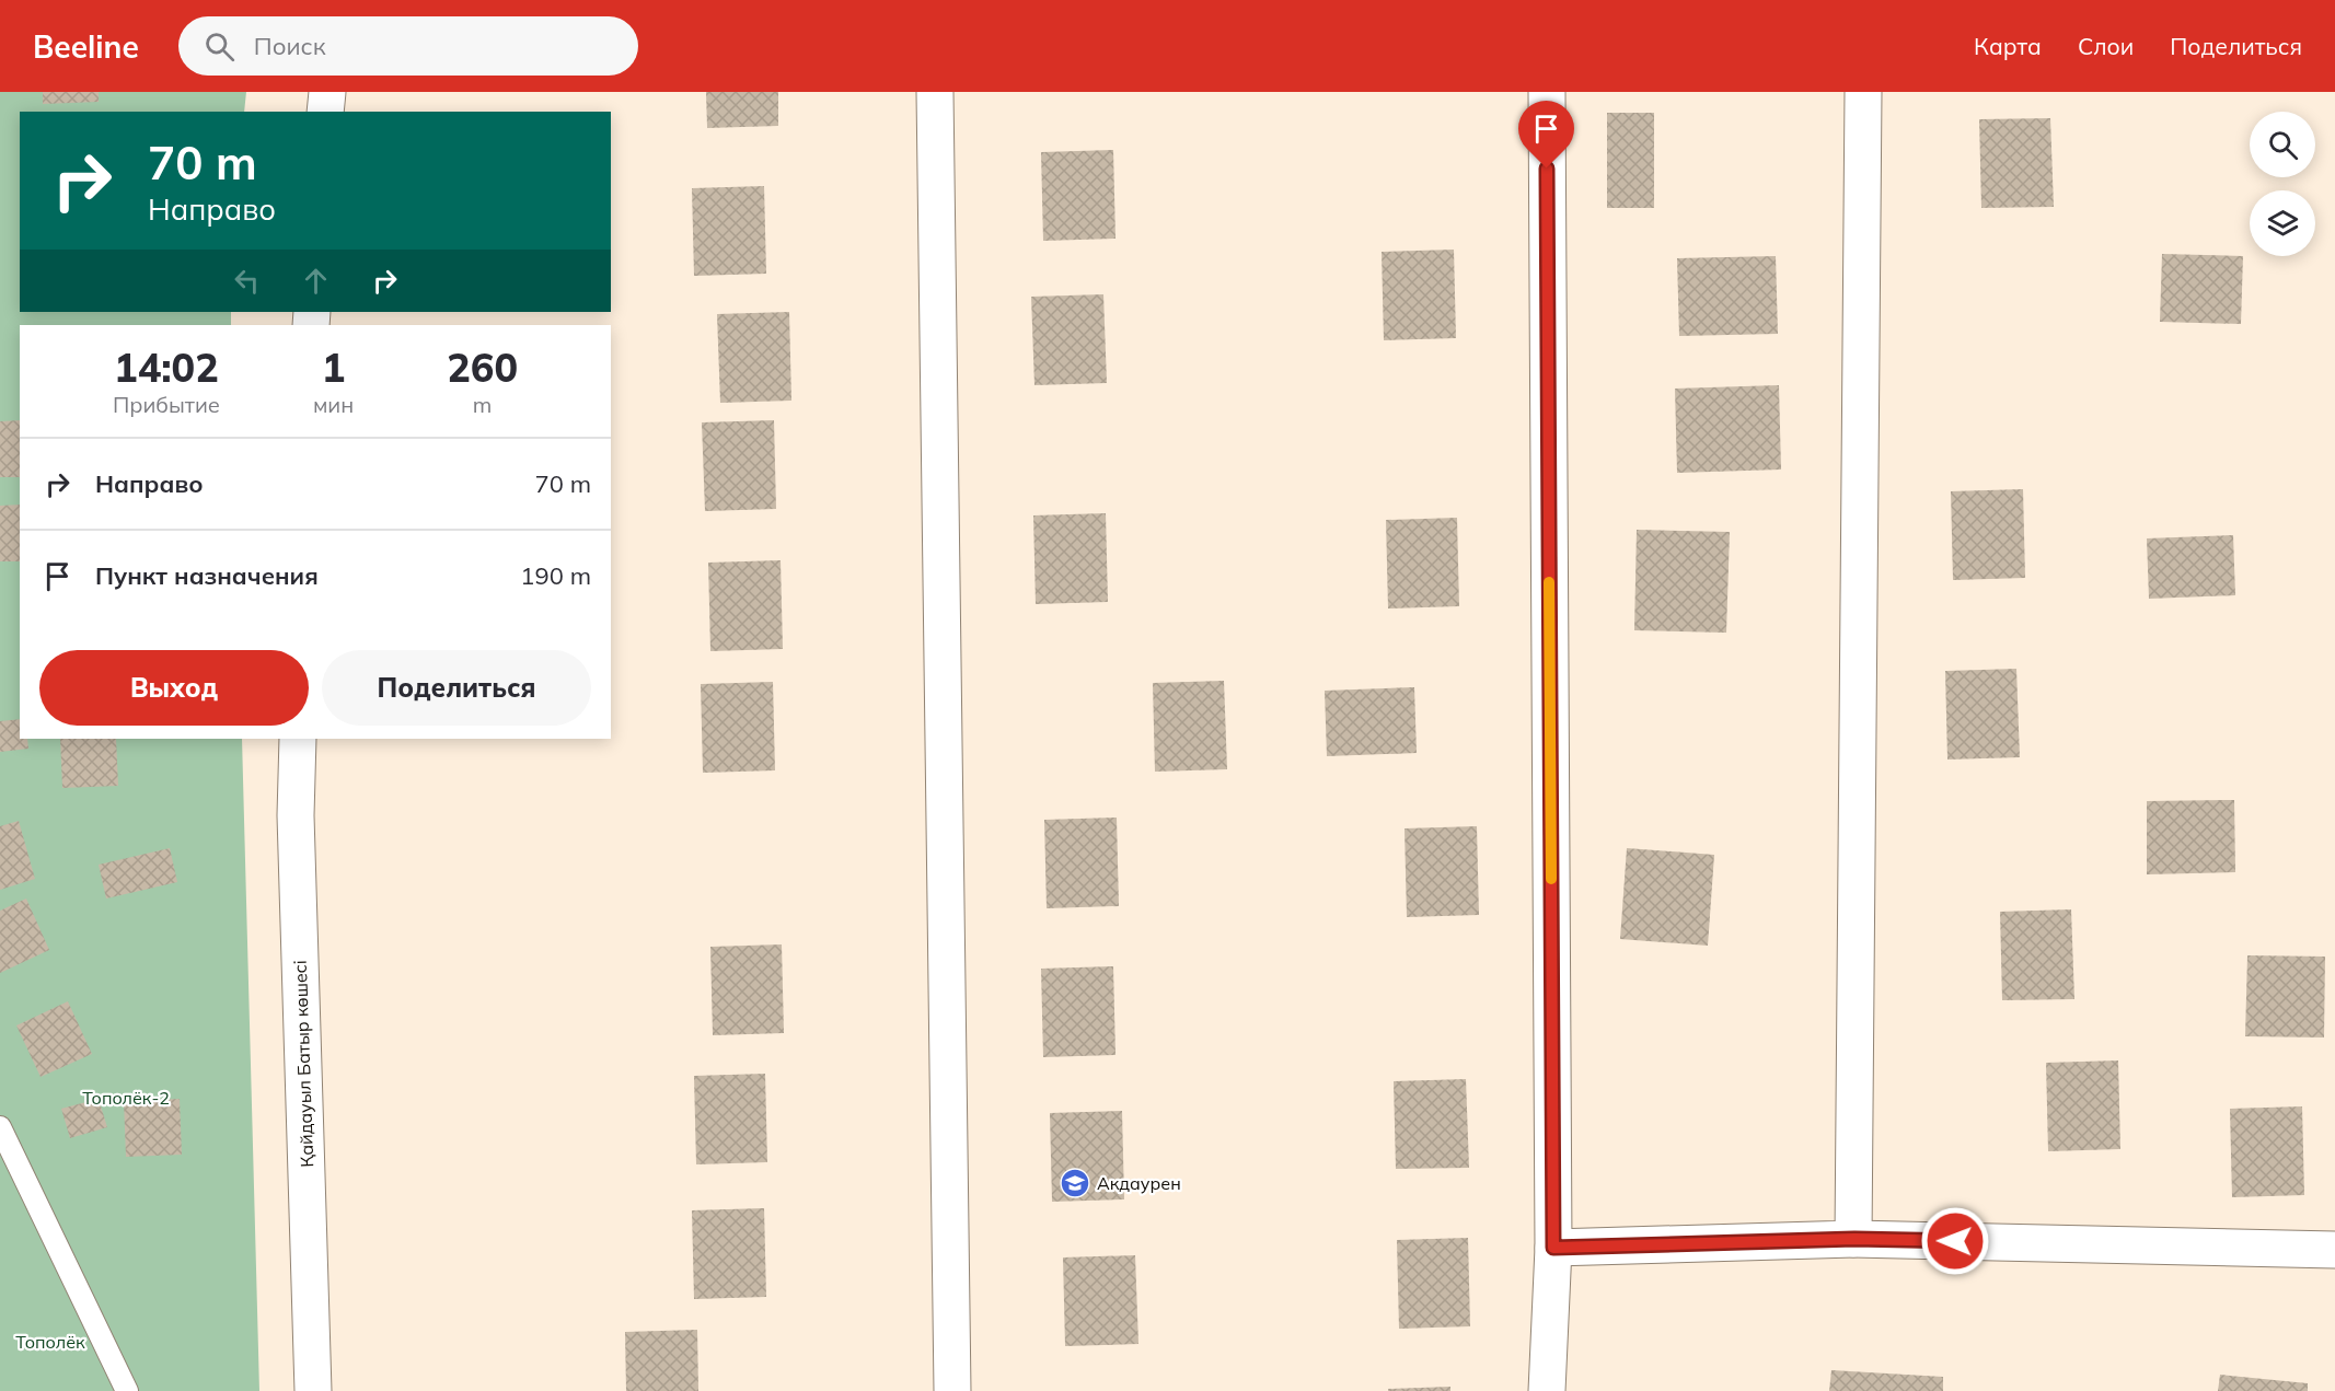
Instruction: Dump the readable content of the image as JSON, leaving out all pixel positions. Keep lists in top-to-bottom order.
{
  "streets": {
    "street": ["Қайдауыл Батыр көшесі"]
  },
  "parks": ["Тополёк-2", "Тополёк"],
  "places": {
    "school or university": ["Акдаурен"]
  },
  "page": {
    "header": "Beeline",
    "search": "Поиск",
    "nav": ["Карта", "Слои", "Поделиться"],
    "turn": ["70 m", "Направо"],
    "eta": [
      "14:02",
      "Прибытие",
      "1",
      "мин",
      "260",
      "m"
    ],
    "list": [
      {
        "name": "Направо",
        "value": "70 m"
      },
      {
        "name": "Пункт назначения",
        "value": "190 m"
      }
    ],
    "buttons": ["Выход", "Поделиться"]
  }
}
